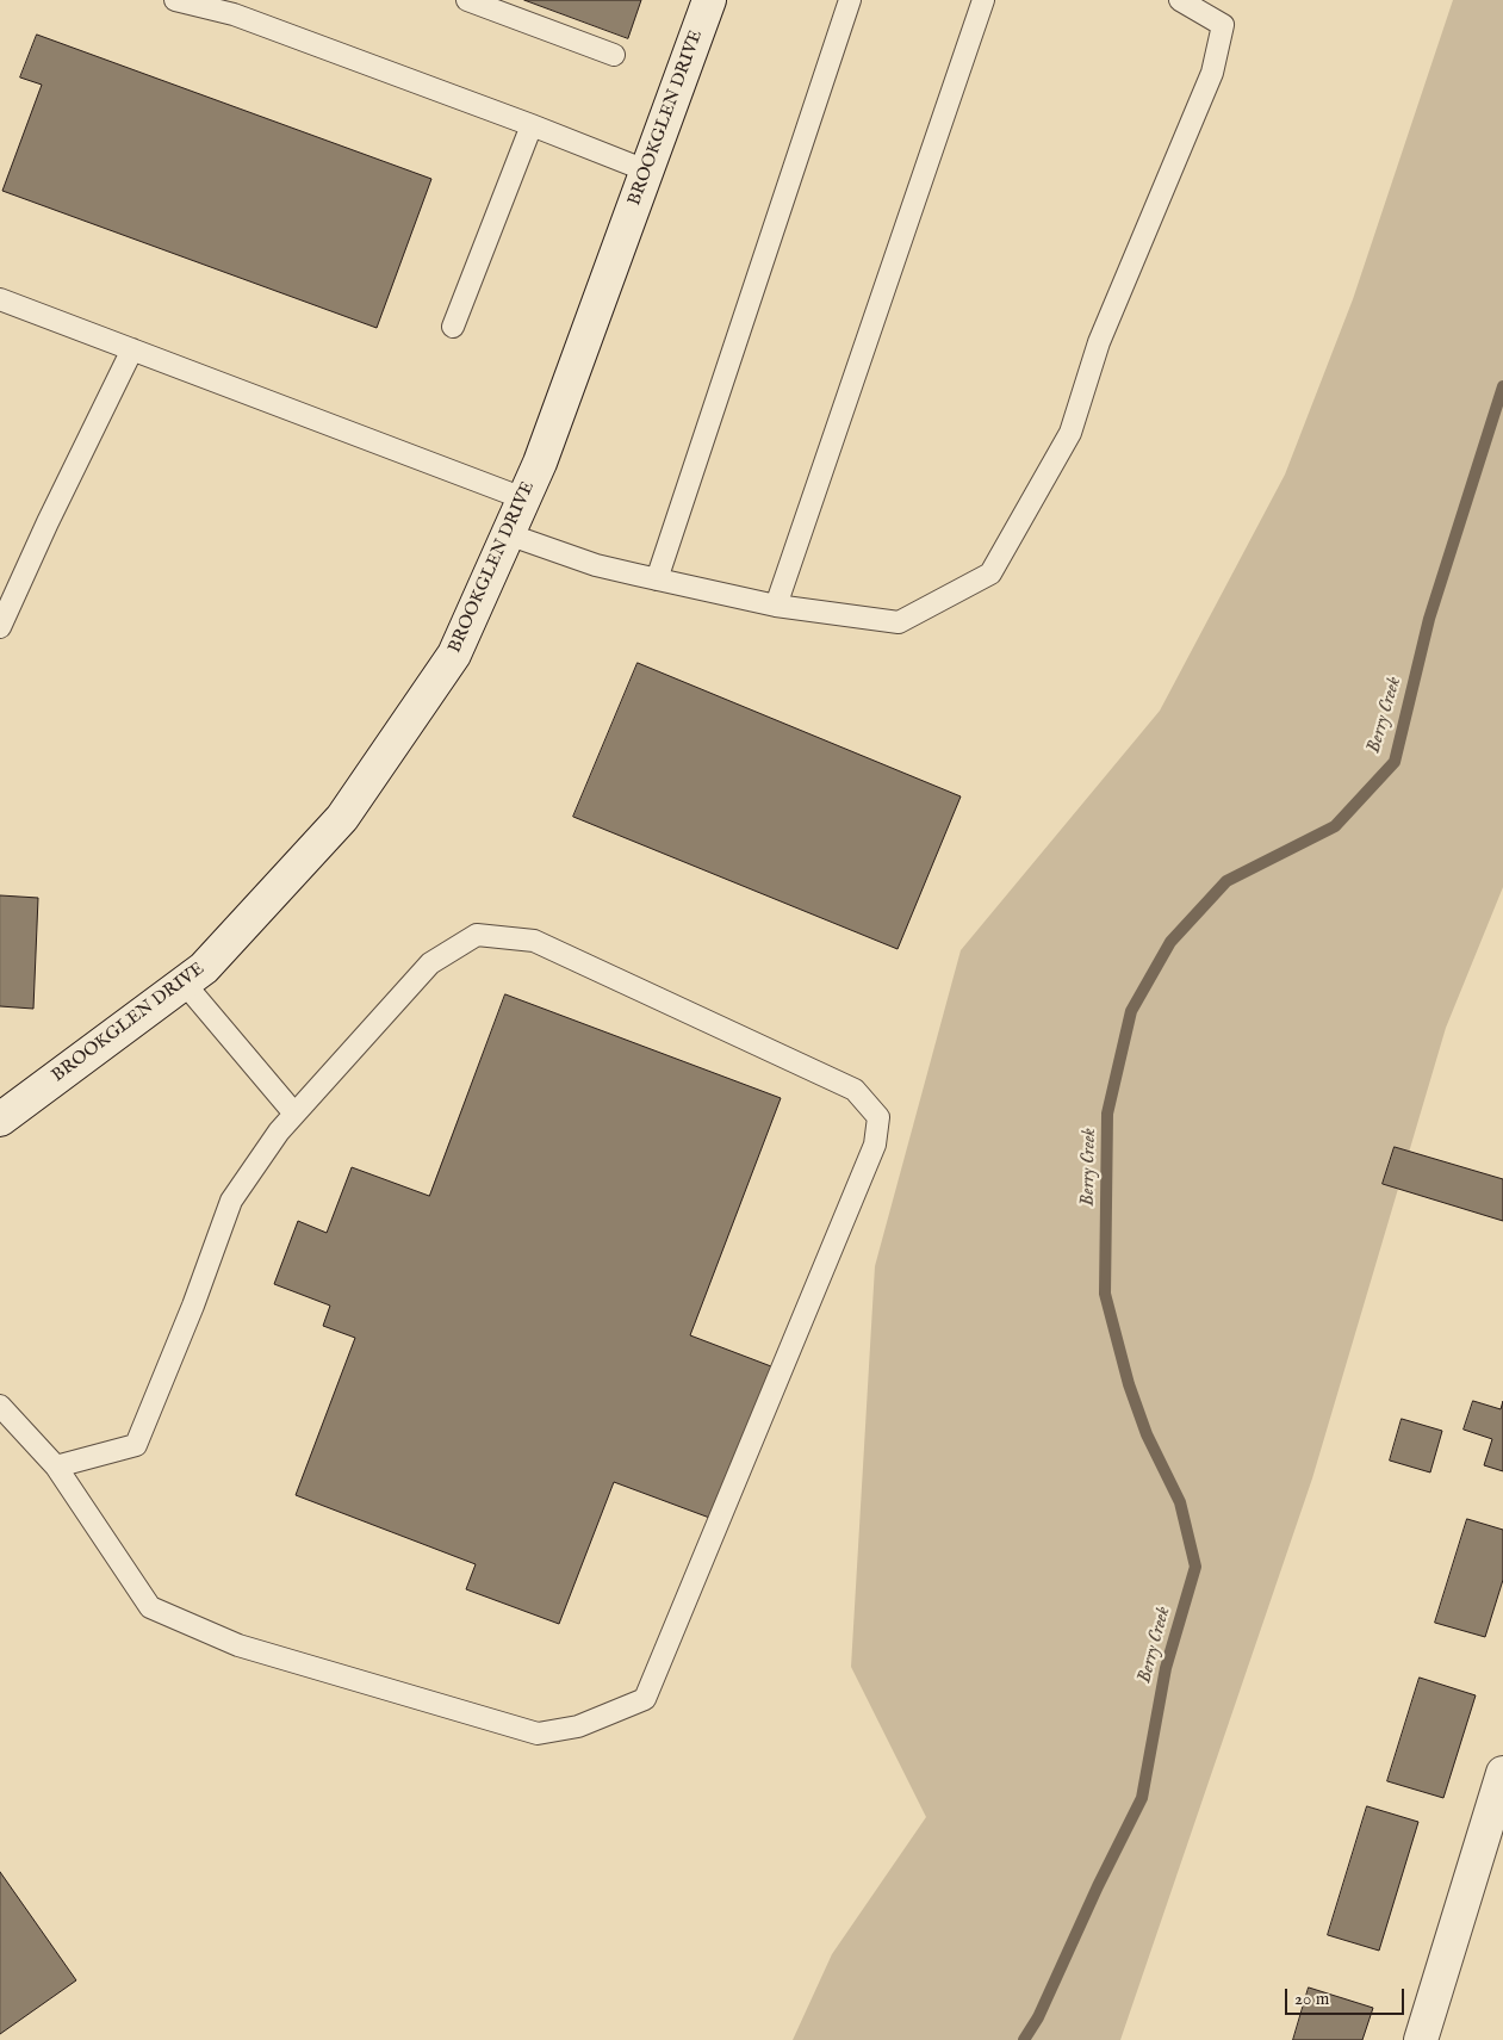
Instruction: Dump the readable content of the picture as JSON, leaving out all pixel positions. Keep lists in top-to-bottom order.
{
  "streets": {
    "street": ["BROOKGLEN DRIVE"]
  },
  "water": ["Berry Creek"],
  "scale_bar": "20 m"
}
